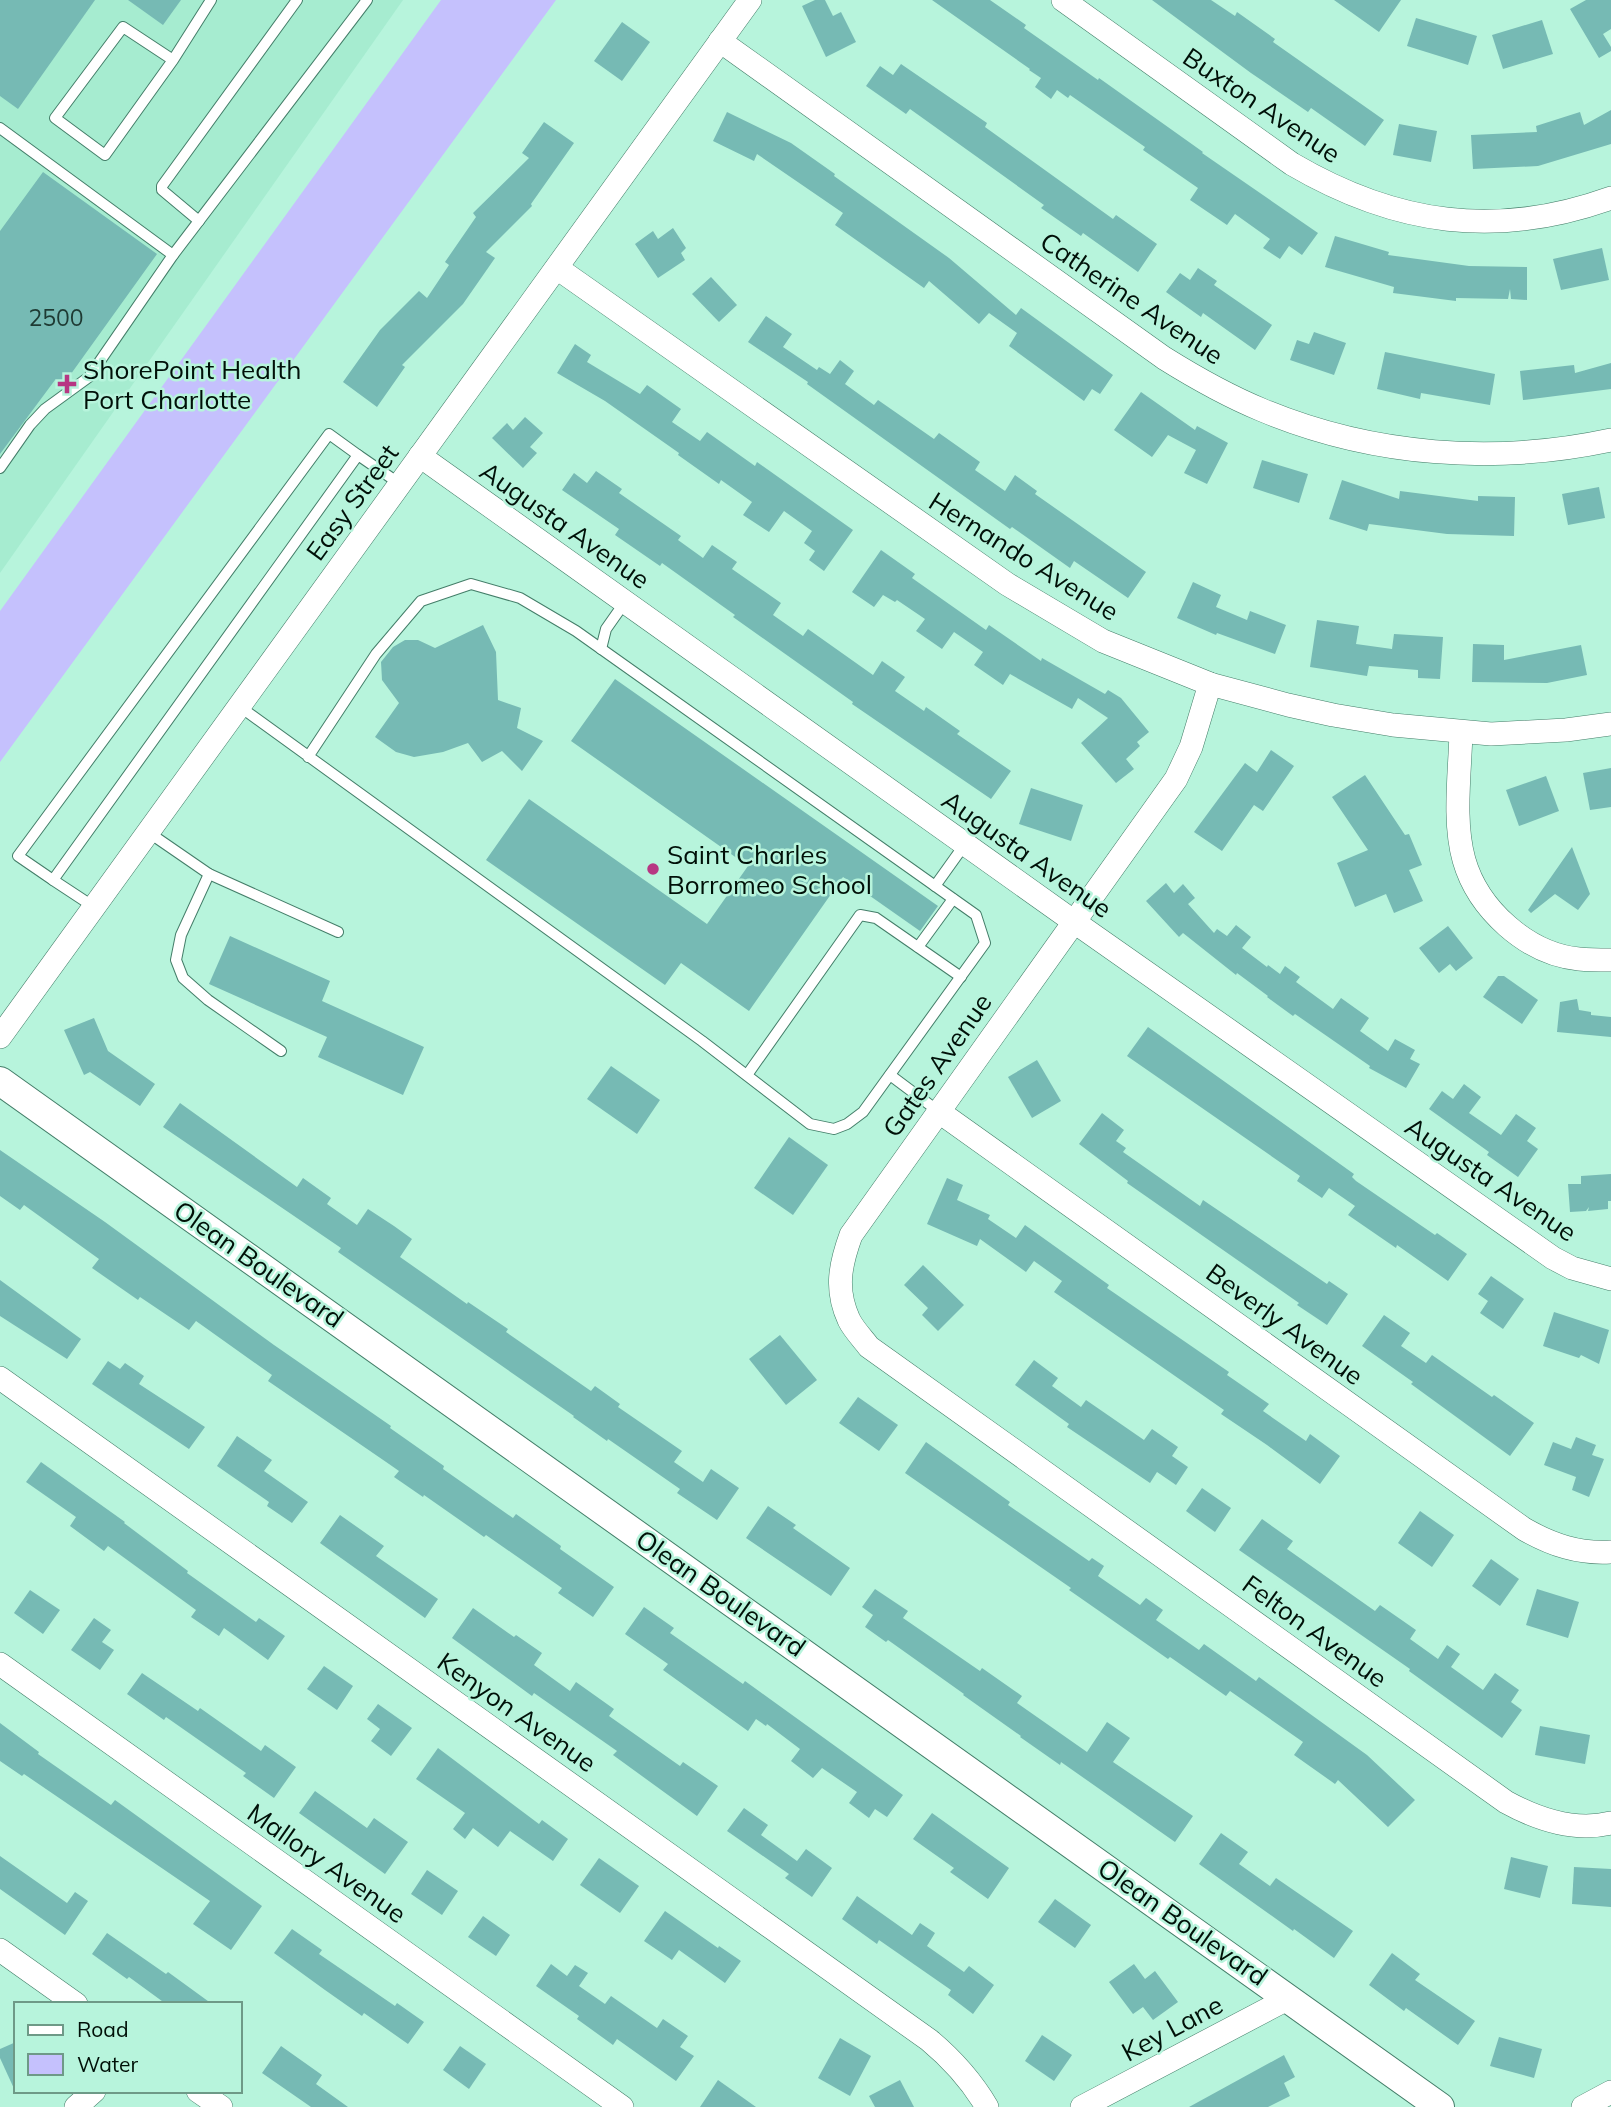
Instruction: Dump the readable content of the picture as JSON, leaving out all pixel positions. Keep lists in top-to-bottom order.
{
  "streets": {
    "street": [
      "Buxton Avenue",
      "Catherine Avenue",
      "Easy Street",
      "Augusta Avenue",
      "Hernando Avenue",
      "Gates Avenue",
      "Olean Boulevard",
      "Beverly Avenue",
      "Felton Avenue",
      "Kenyon Avenue",
      "Mallory Avenue",
      "Key Lane"
    ]
  },
  "crossings": [
    ["Catherine Avenue", "Easy Street"],
    ["Easy Street", "Augusta Avenue"],
    ["Easy Street", "Hernando Avenue"],
    ["Augusta Avenue", "Gates Avenue"],
    ["Hernando Avenue", "Gates Avenue"],
    ["Gates Avenue", "Beverly Avenue"],
    ["Gates Avenue", "Felton Avenue"],
    ["Olean Boulevard", "Key Lane"]
  ],
  "places": {
    "health": ["ShorePoint Health Port Charlotte"],
    "other": ["Saint Charles Borromeo School"]
  },
  "house_numbers": ["2500"],
  "legend": ["Road", "Water"]
}
